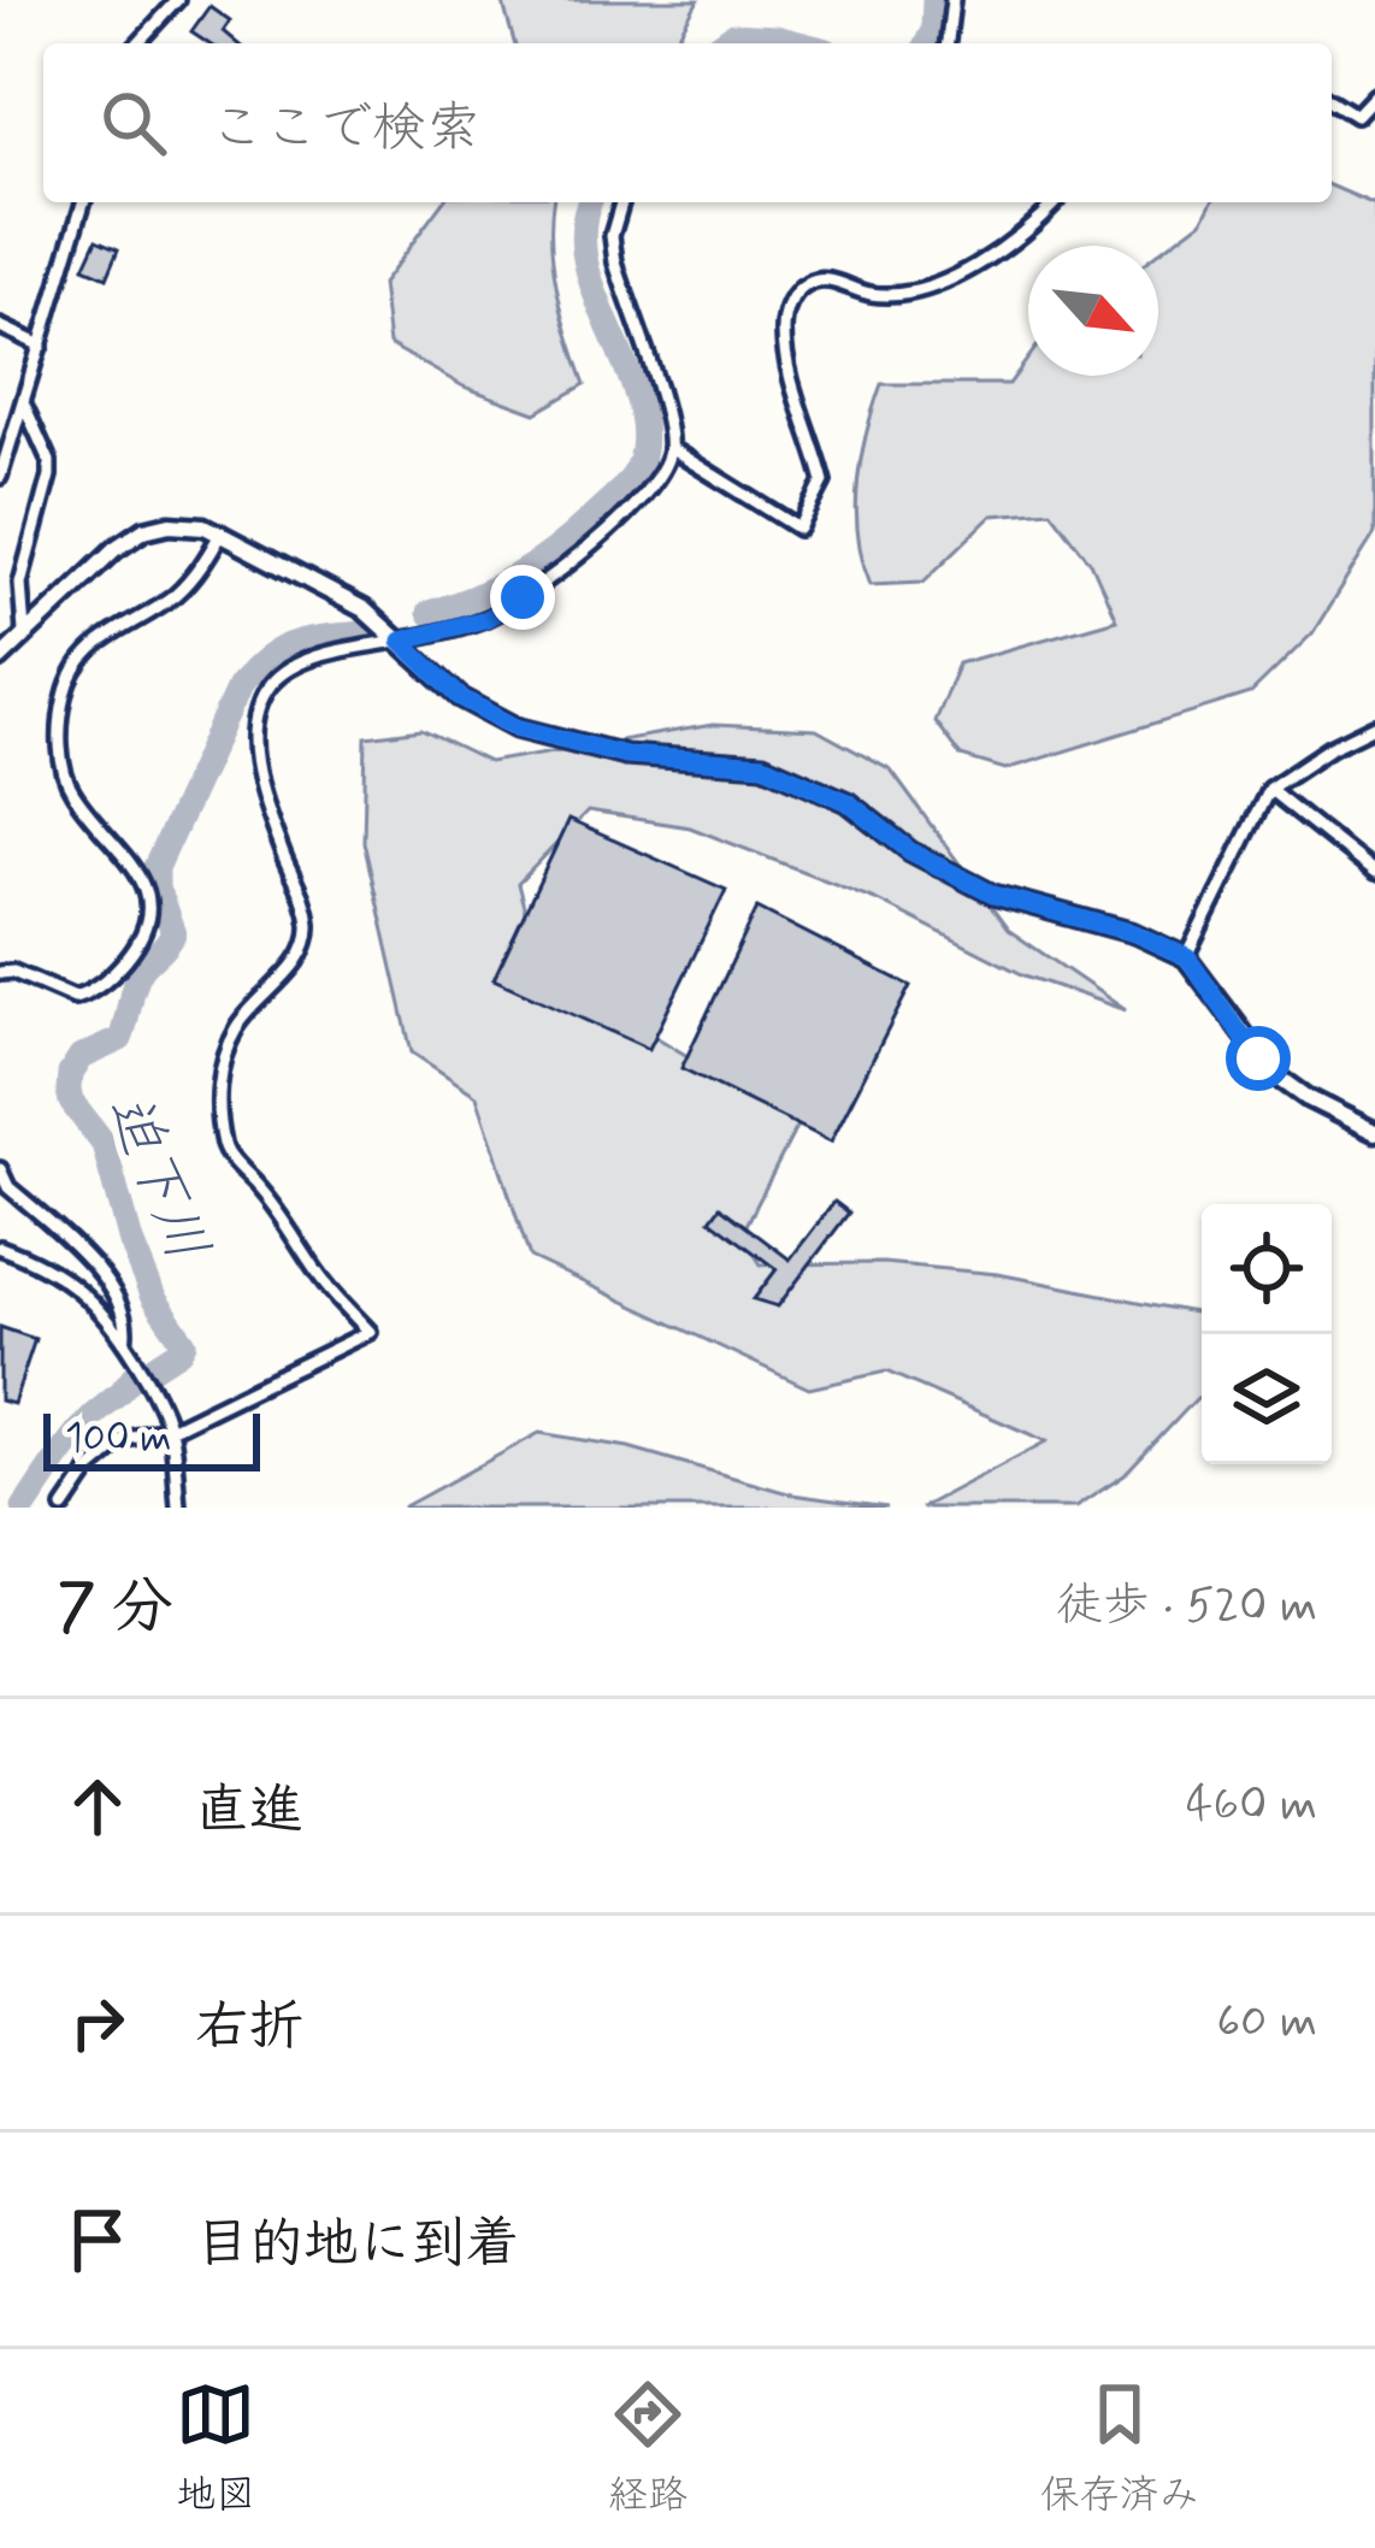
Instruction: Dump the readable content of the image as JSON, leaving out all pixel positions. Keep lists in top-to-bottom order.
{
  "water": ["迫下川"],
  "scale_bar": "100 m",
  "north": "bottom right",
  "page": {
    "search": "ここで検索",
    "scale": "100 m",
    "heading": ["7 分", "徒歩 · 520 m"],
    "list": [
      ["直進", "460 m"],
      ["右折", "60 m"],
      "目的地に到着"
    ],
    "nav": ["地図", "経路", "保存済み"]
  }
}
